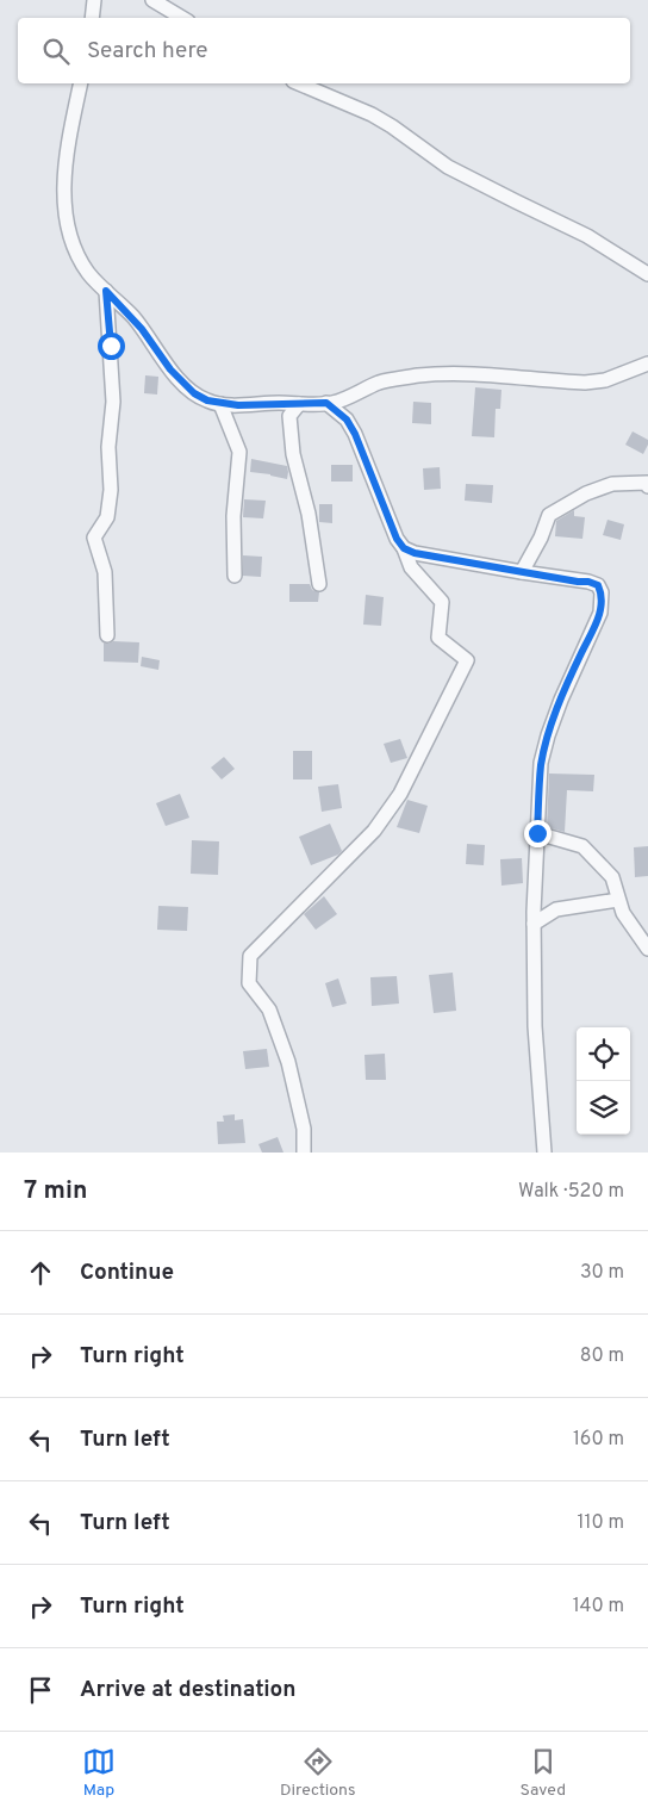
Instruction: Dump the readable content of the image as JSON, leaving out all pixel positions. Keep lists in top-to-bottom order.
{
  "page": {
    "search": "Search here",
    "heading": ["7 min", "Walk · 520 m"],
    "list": [
      ["Continue", "30 m"],
      ["Turn right", "80 m"],
      ["Turn left", "160 m"],
      ["Turn left", "110 m"],
      ["Turn right", "140 m"],
      "Arrive at destination"
    ],
    "nav": ["Map", "Directions", "Saved"]
  }
}
